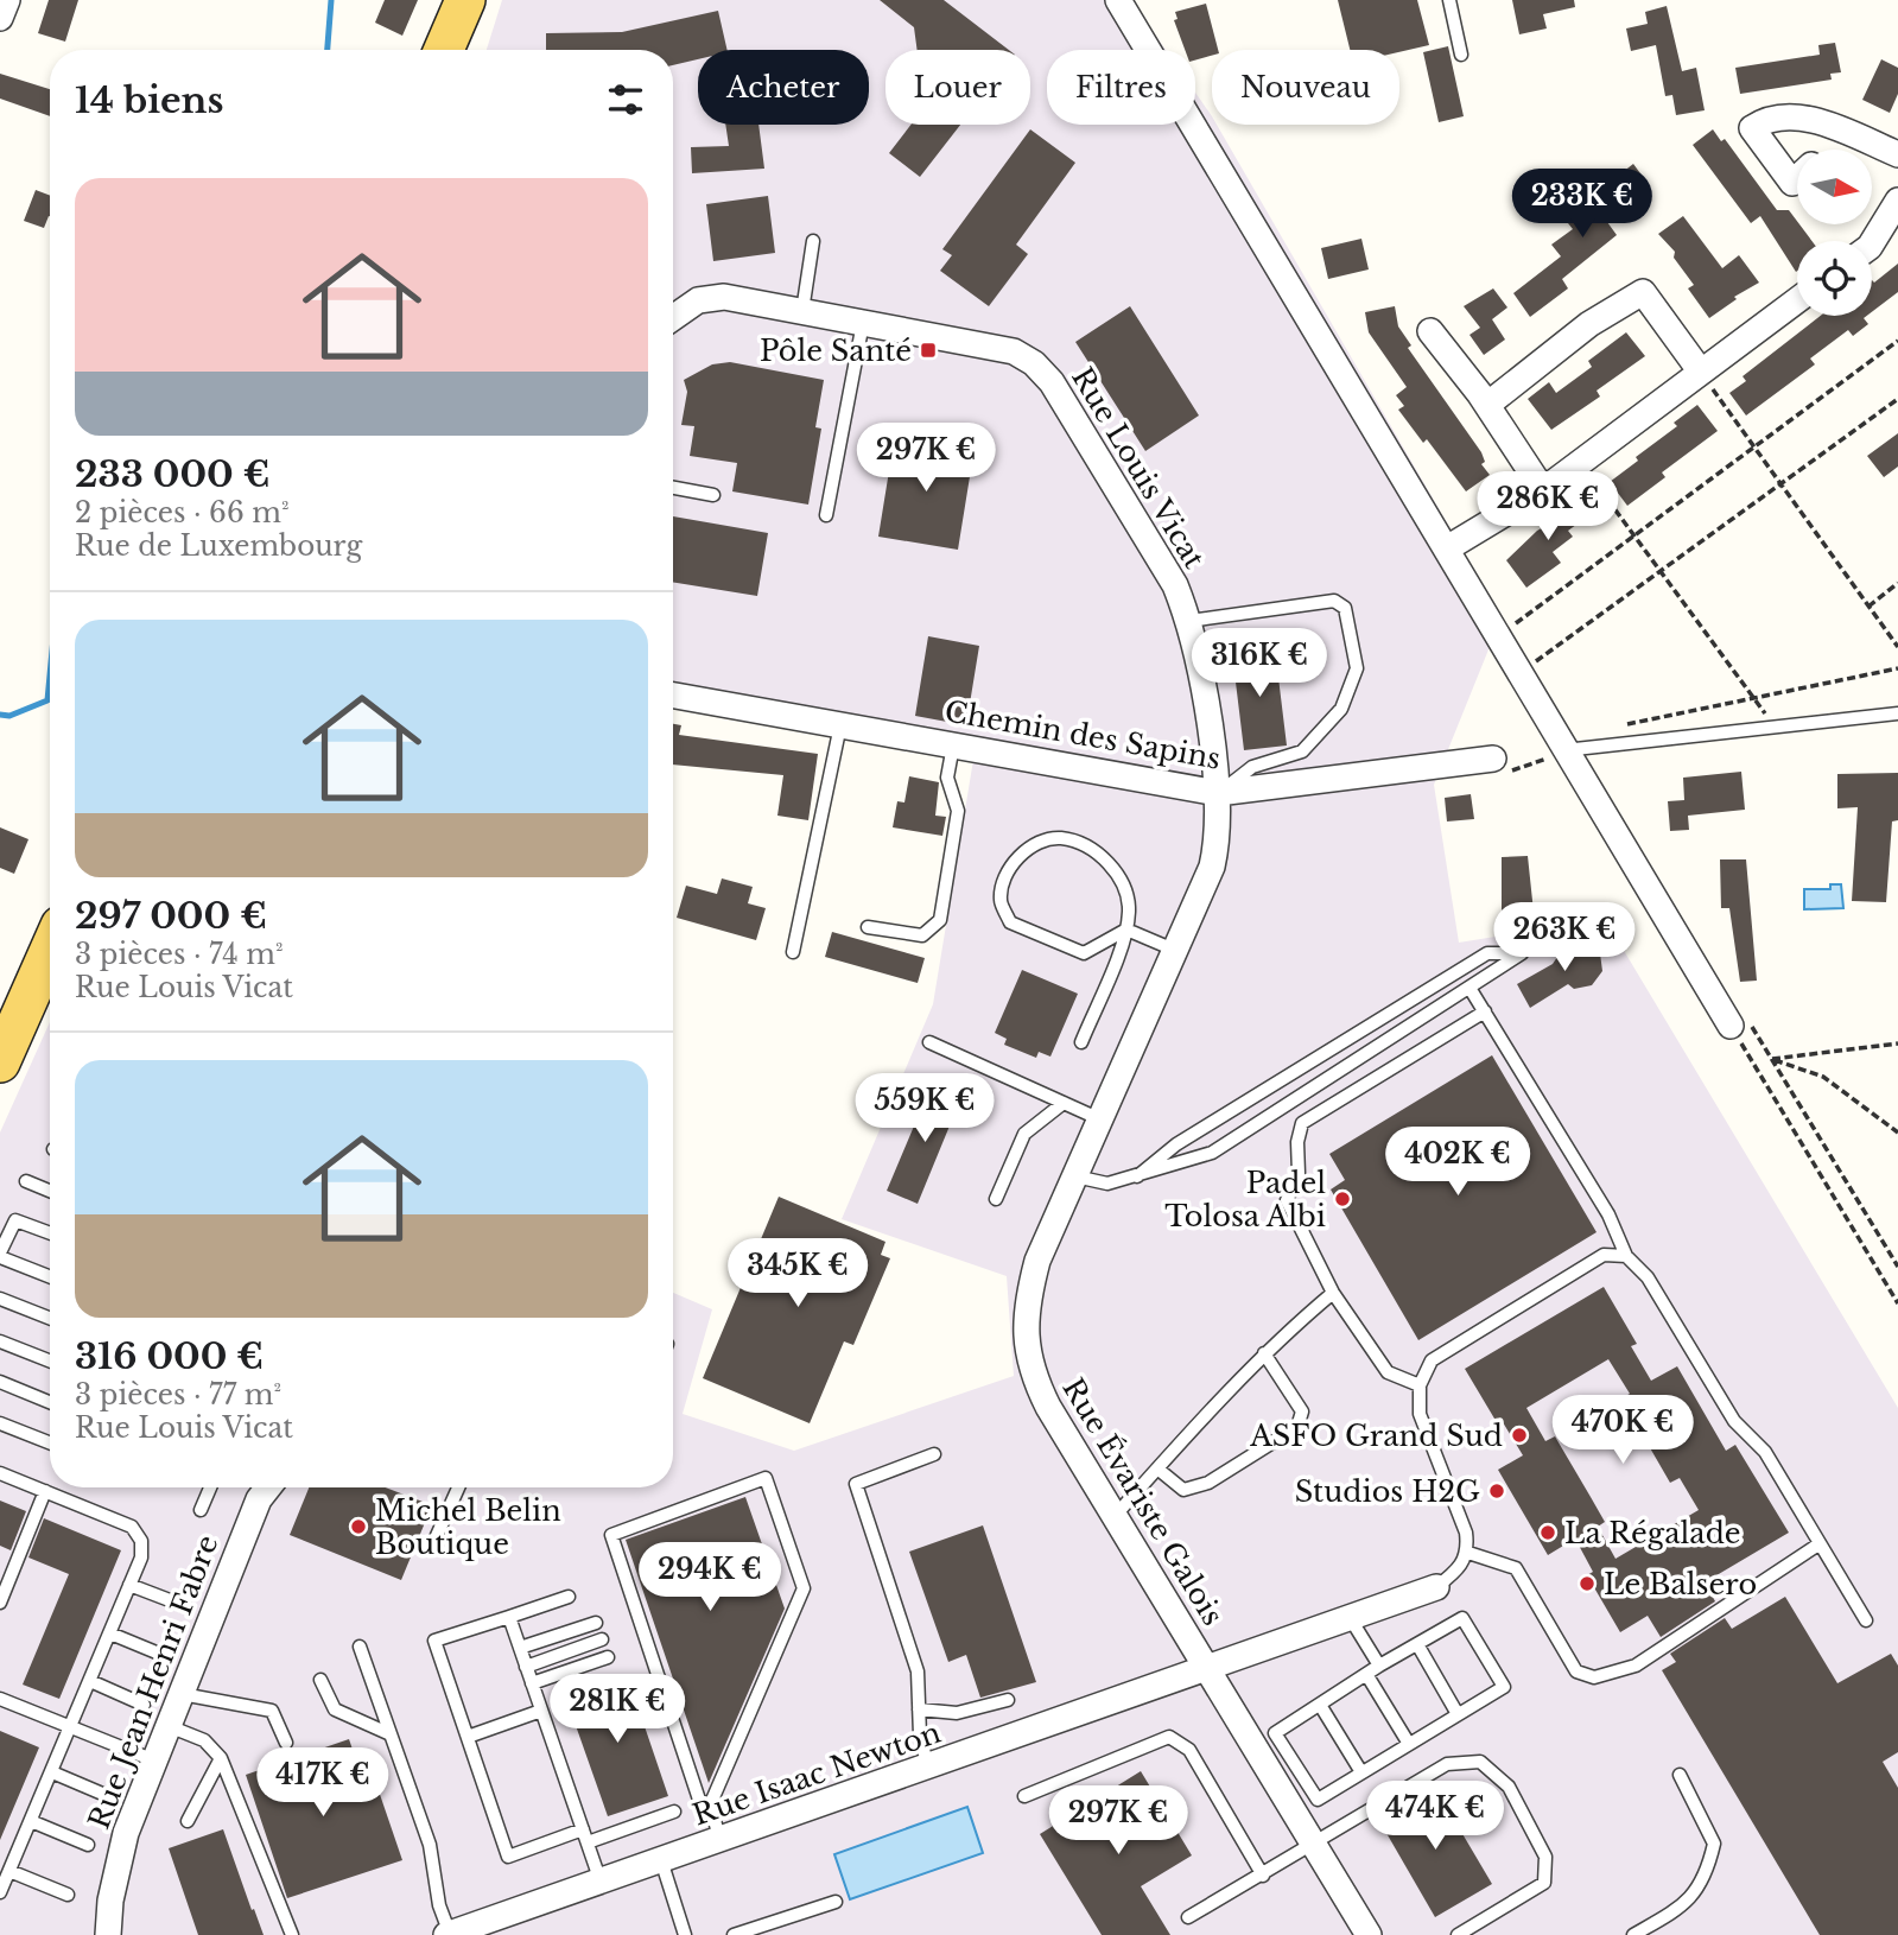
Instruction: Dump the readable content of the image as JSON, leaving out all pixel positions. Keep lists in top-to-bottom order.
{
  "streets": {
    "street": [
      "Rue Louis Vicat",
      "Chemin des Sapins",
      "Rue Évariste Galois",
      "Rue Jean Henri Fabre",
      "Rue Isaac Newton"
    ]
  },
  "crossings": [
    ["Rue Louis Vicat", "Chemin des Sapins"],
    ["Rue Louis Vicat", "Rue Évariste Galois"],
    ["Chemin des Sapins", "Rue Évariste Galois"],
    ["Rue Évariste Galois", "Rue Isaac Newton"]
  ],
  "places": {
    "transit": ["Pôle Santé"],
    "other": [
      "Padel Tolosa Albi",
      "ASFO Grand Sud",
      "Studios H2G",
      "Michel Belin Boutique",
      "La Régalade",
      "Le Balsero"
    ]
  },
  "north": "right",
  "page": {
    "chip": [
      "Acheter",
      "Louer",
      "Filtres",
      "Nouveau"
    ],
    "heading": "14 biens",
    "list": [
      {
        "name": "233 000 €",
        "note": "2 pièces · 66 m² · Rue de Luxembourg"
      },
      {
        "name": "297 000 €",
        "note": "3 pièces · 74 m² · Rue Louis Vicat"
      },
      {
        "name": "316 000 €",
        "note": "3 pièces · 77 m² · Rue Louis Vicat"
      }
    ],
    "price": [
      "233K €",
      "297K €",
      "286K €",
      "316K €",
      "263K €",
      "559K €",
      "402K €",
      "345K €",
      "470K €",
      "294K €",
      "281K €",
      "417K €",
      "474K €",
      "297K €"
    ]
  }
}
